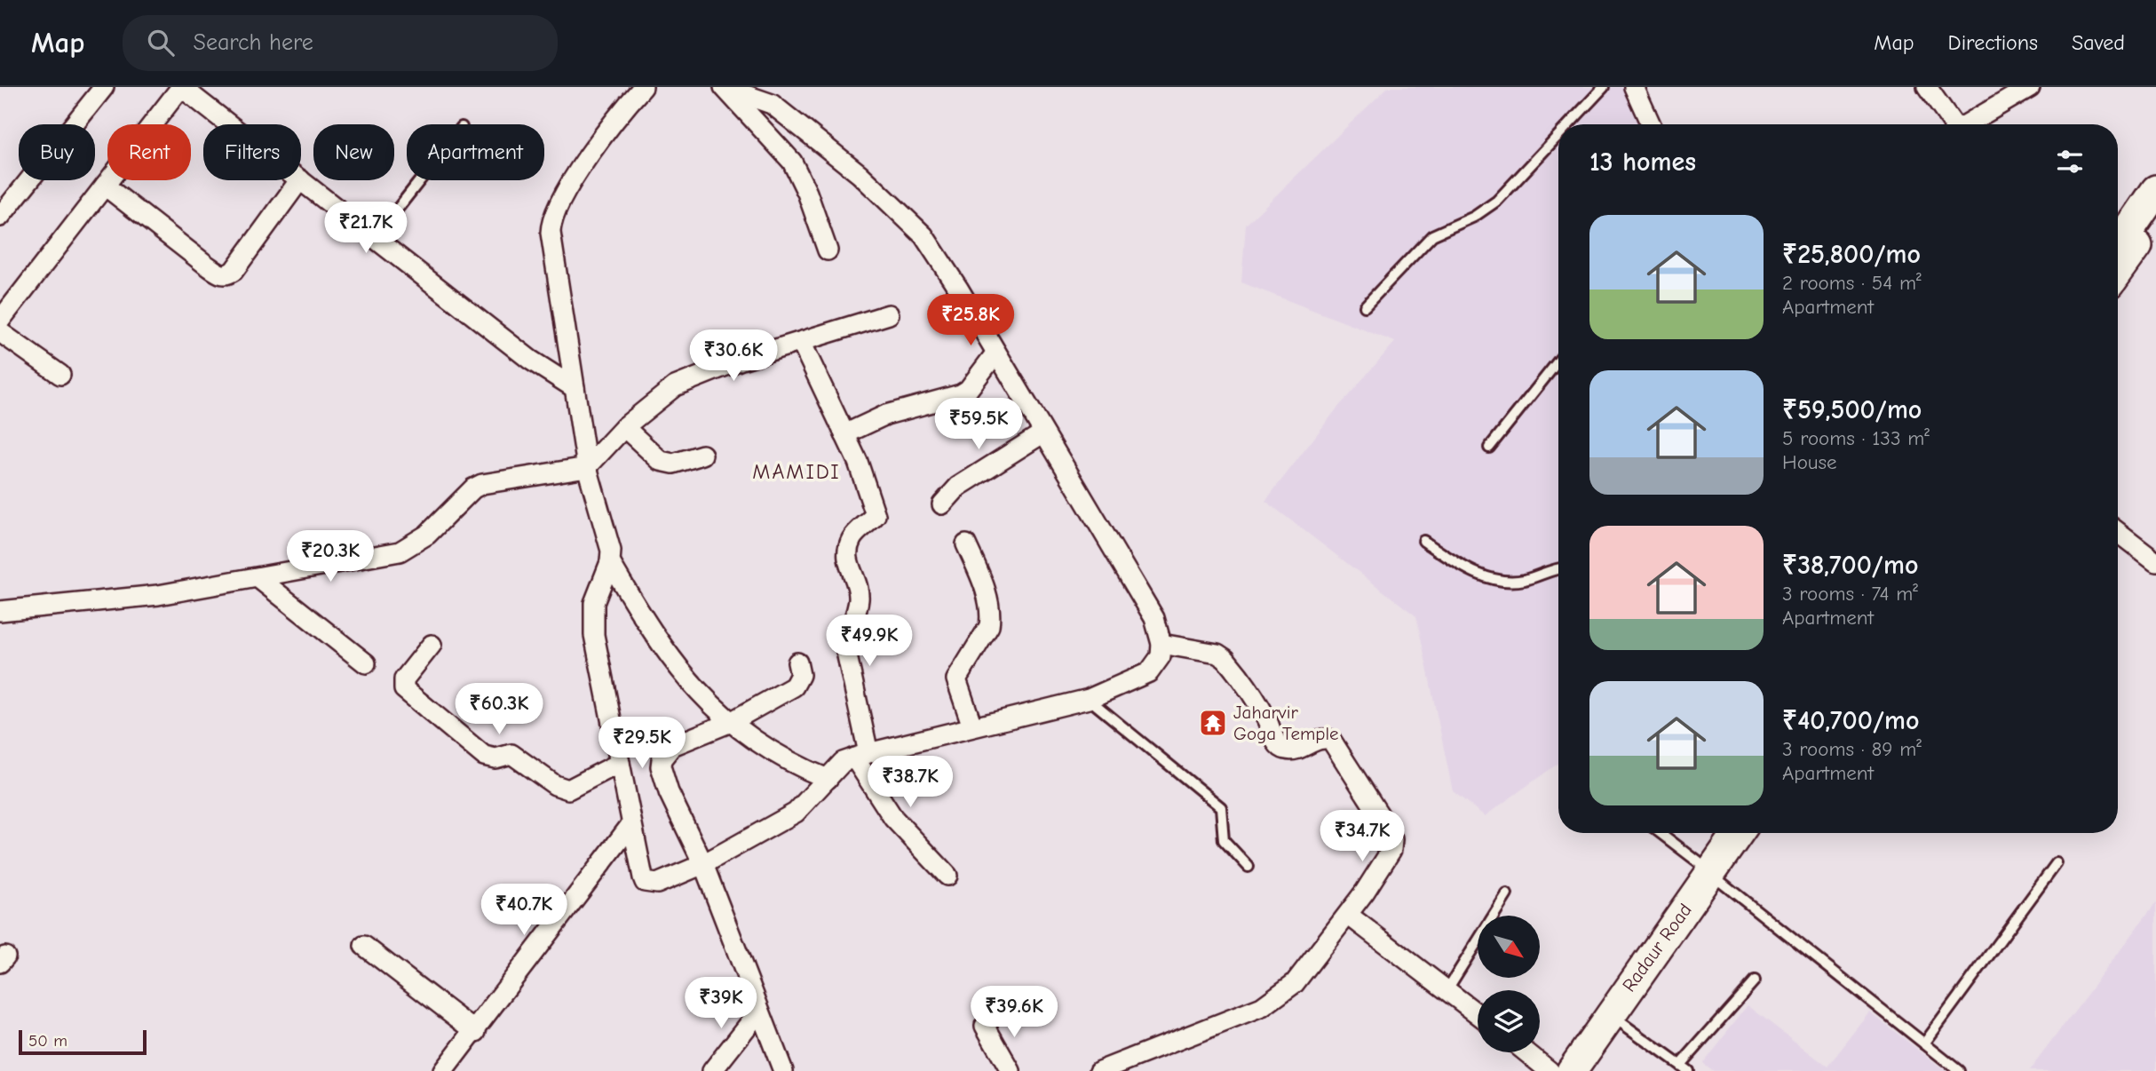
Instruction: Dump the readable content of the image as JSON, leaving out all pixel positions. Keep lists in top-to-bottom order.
{
  "streets": {
    "main road": ["Radaur Road"]
  },
  "districts": ["MAMIDI"],
  "places": {
    "temple": ["Jaharvir Goga Temple"]
  },
  "scale_bar": "50 m",
  "north": "bottom right",
  "page": {
    "header": "Map",
    "search": "Search here",
    "nav": ["Map", "Directions", "Saved"],
    "chip": [
      "Buy",
      "Rent",
      "Filters",
      "New",
      "Apartment"
    ],
    "heading": "13 homes",
    "list": [
      {
        "name": "₹25,800/mo",
        "note": "2 rooms · 54 m² · Apartment"
      },
      {
        "name": "₹59,500/mo",
        "note": "5 rooms · 133 m² · House"
      },
      {
        "name": "₹38,700/mo",
        "note": "3 rooms · 74 m² · Apartment"
      },
      {
        "name": "₹40,700/mo",
        "note": "3 rooms · 89 m² · Apartment"
      }
    ],
    "price": [
      "₹21.7K",
      "₹25.8K",
      "₹30.6K",
      "₹59.5K",
      "₹20.3K",
      "₹49.9K",
      "₹60.3K",
      "₹29.5K",
      "₹38.7K",
      "₹34.7K",
      "₹40.7K",
      "₹39K",
      "₹39.6K"
    ],
    "scale": "50 m"
  }
}
